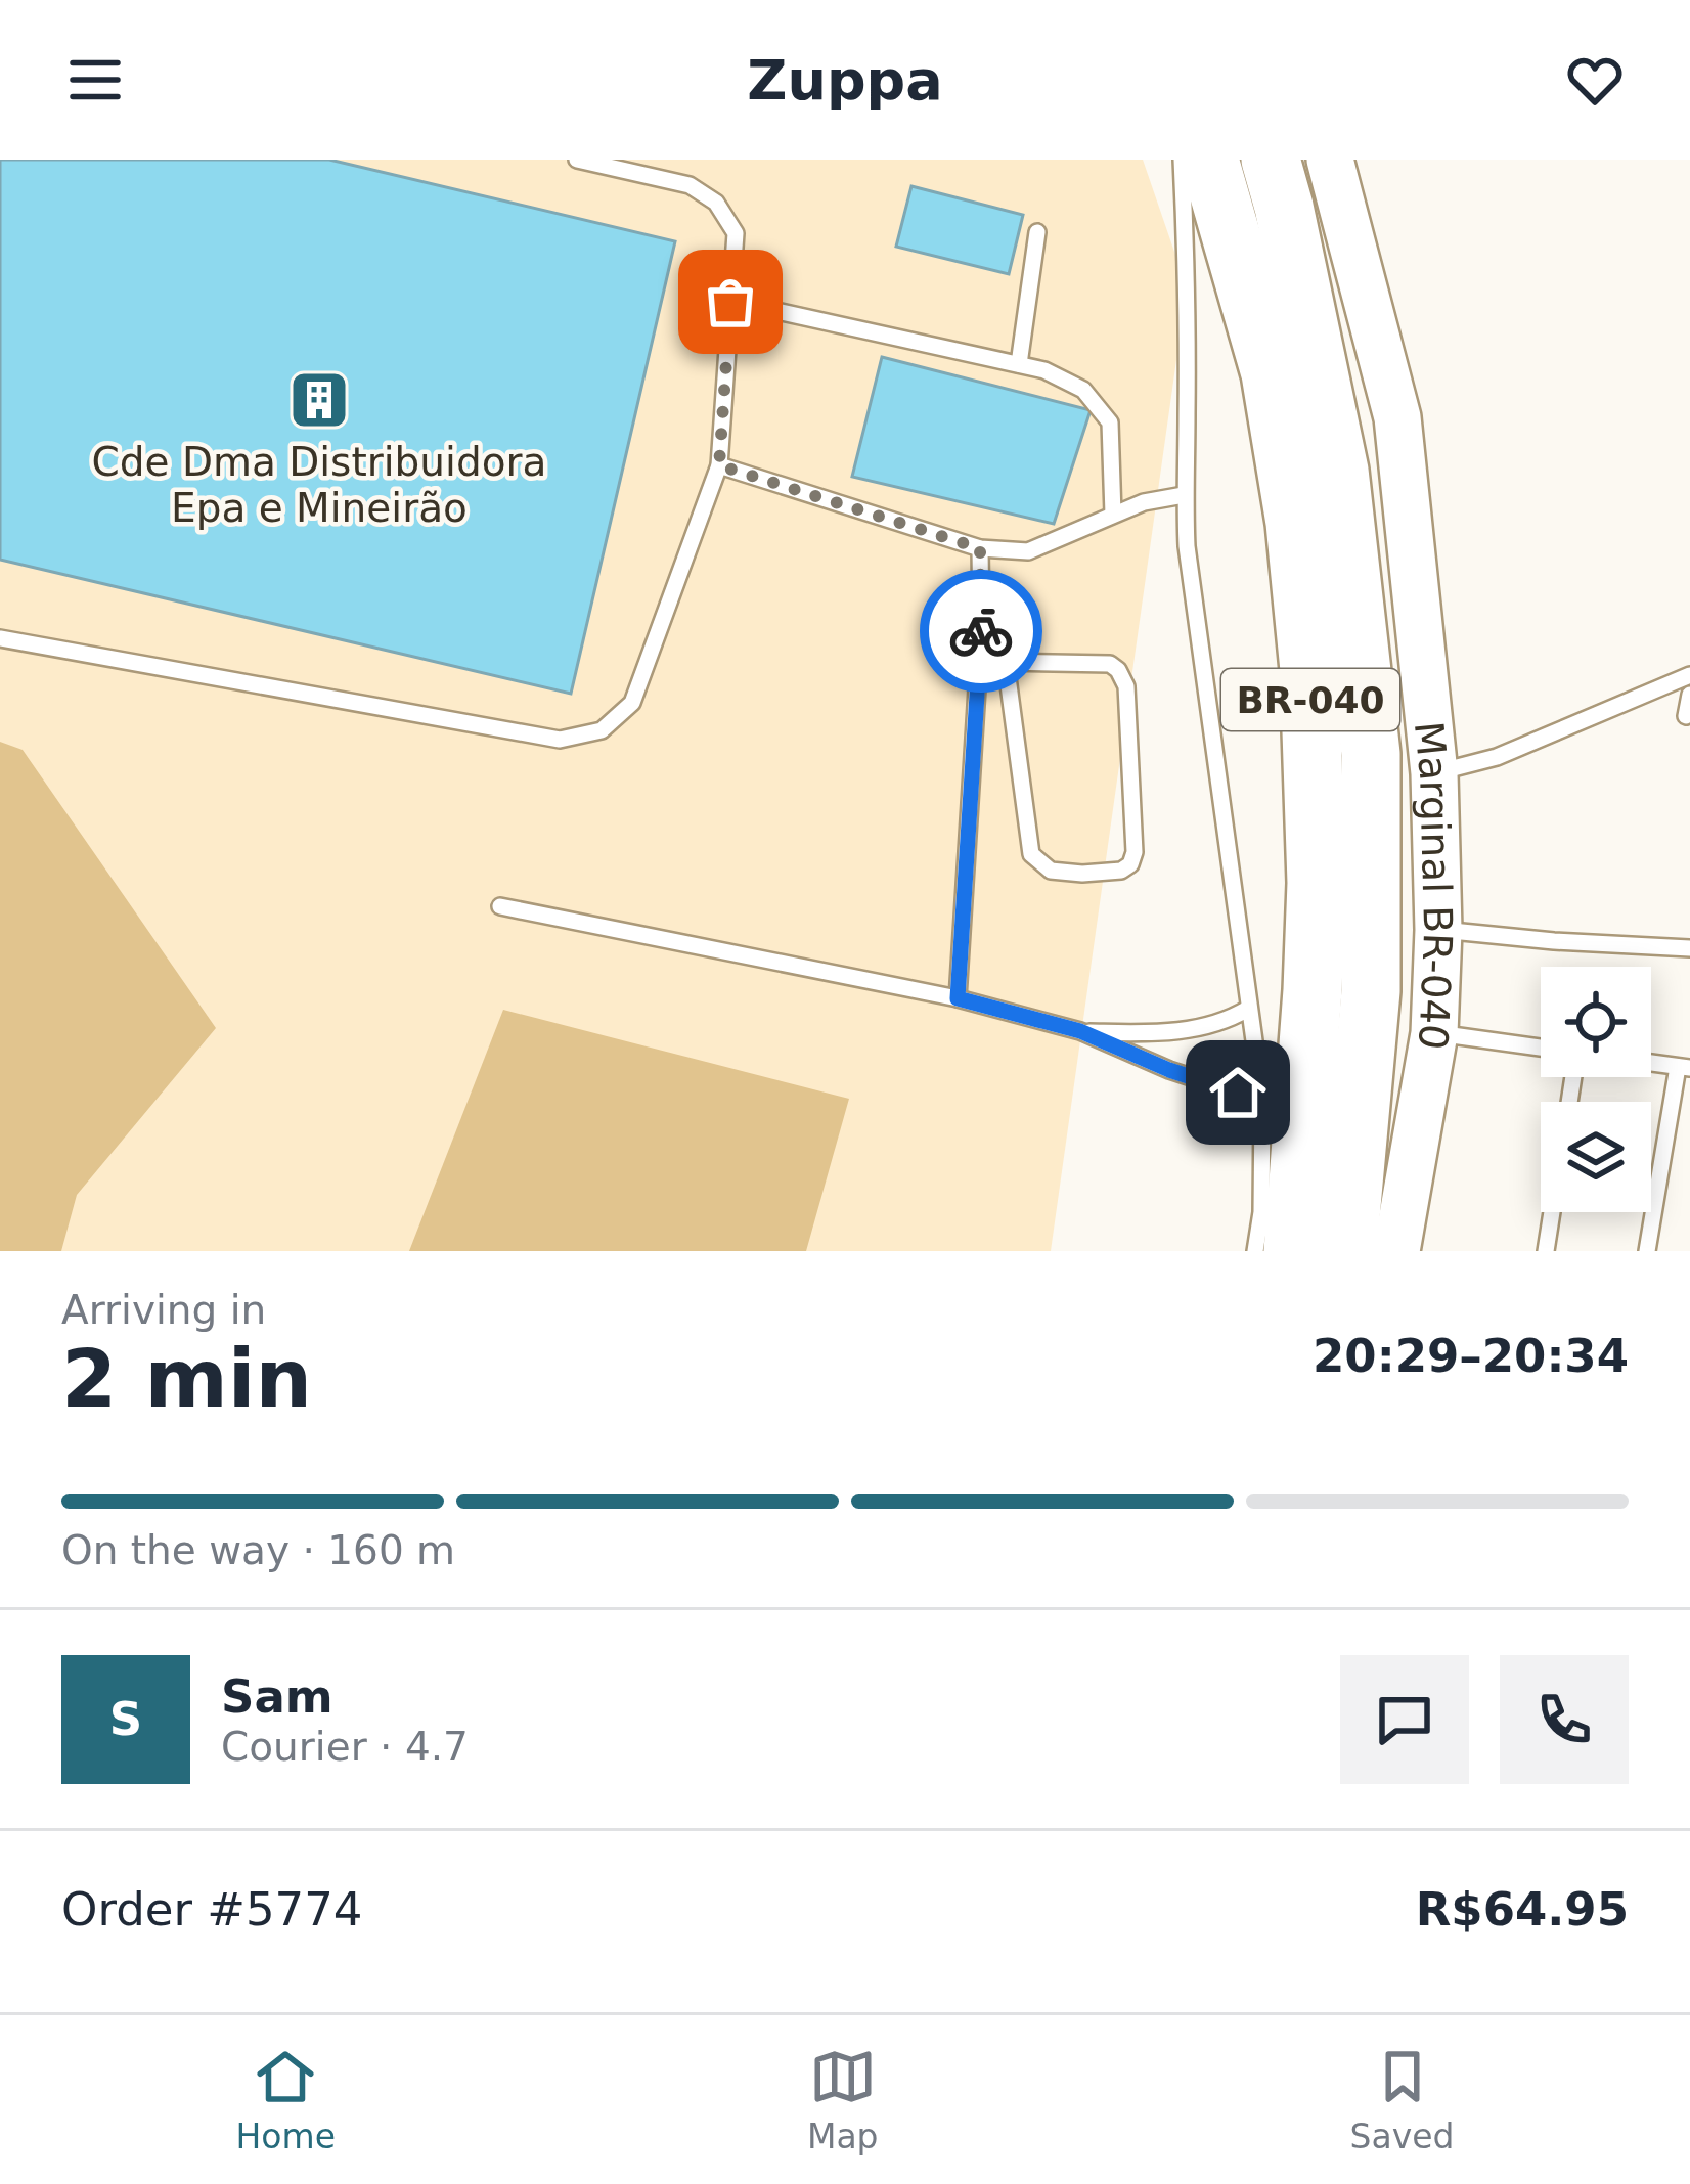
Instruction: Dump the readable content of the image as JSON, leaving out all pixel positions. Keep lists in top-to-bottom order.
{
  "streets": {
    "highway": ["BR-040"],
    "main road": ["Marginal BR-040"]
  },
  "places": {
    "building": ["Cde Dma Distribuidora Epa e Mineirão"]
  },
  "page": {
    "header": "Zuppa",
    "heading": ["2 min", "Arriving in", "20:29–20:34"],
    "panel": [
      "Sam",
      "Courier · 4.7",
      "Order #5774",
      "R$64.95"
    ],
    "bar": "On the way · 160 m",
    "round": "S",
    "tabs": ["Home", "Map", "Saved"]
  }
}
